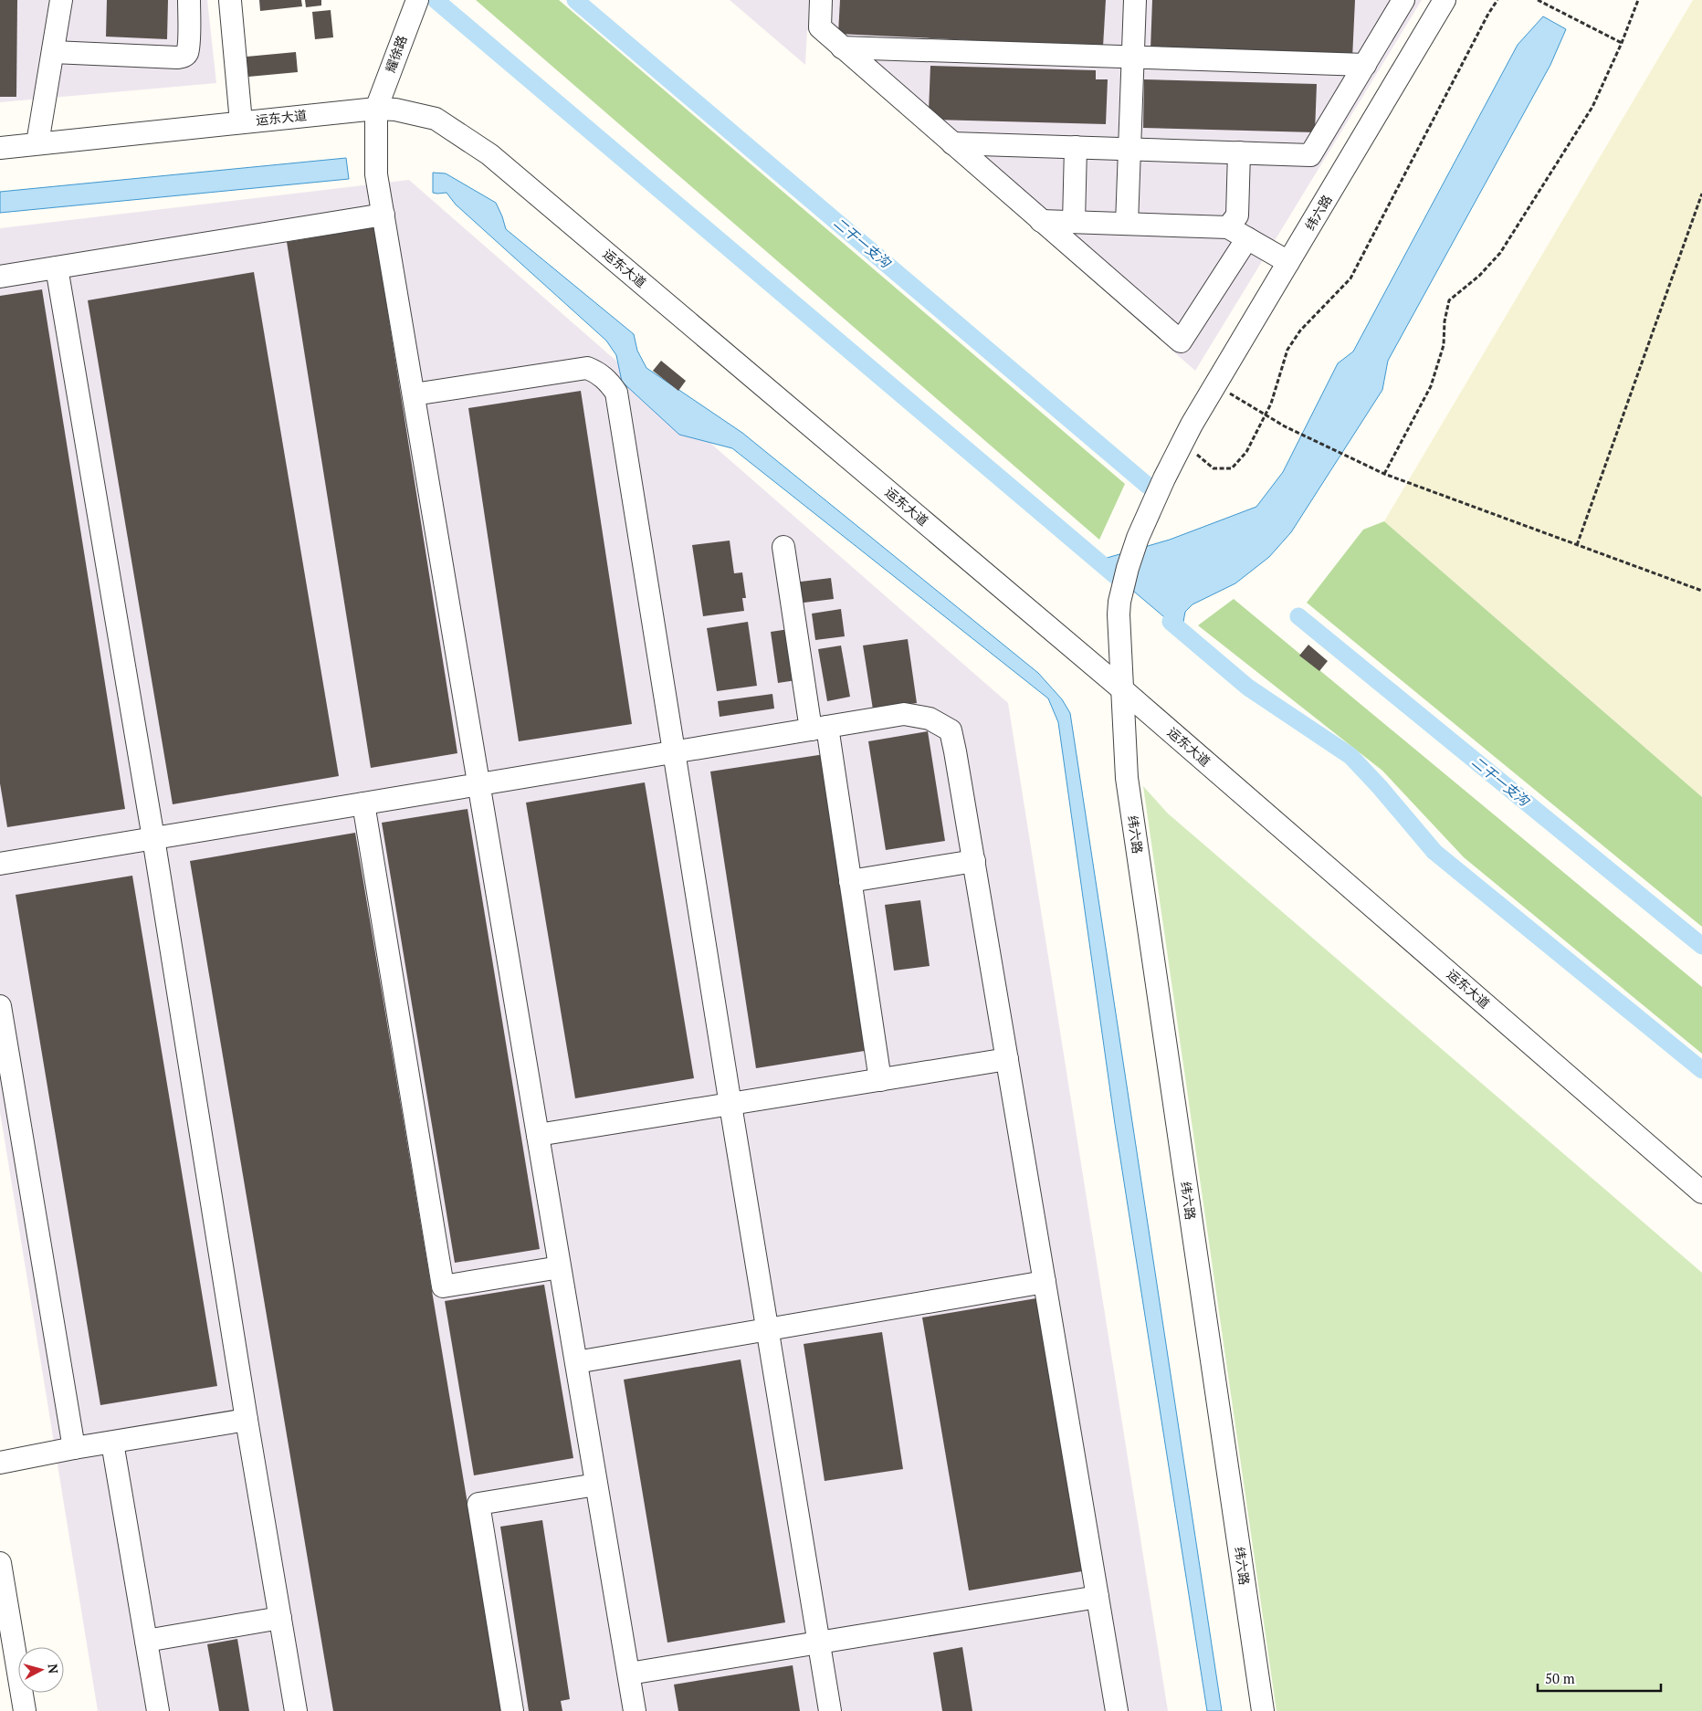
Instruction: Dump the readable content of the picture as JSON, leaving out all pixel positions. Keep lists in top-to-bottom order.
{
  "streets": {
    "street": ["耀徐路", "运东大道", "纬六路"]
  },
  "crossings": [
    ["耀徐路", "运东大道"],
    ["运东大道", "纬六路"]
  ],
  "water": ["二干一支沟"],
  "scale_bar": "50 m",
  "north": "right"
}
